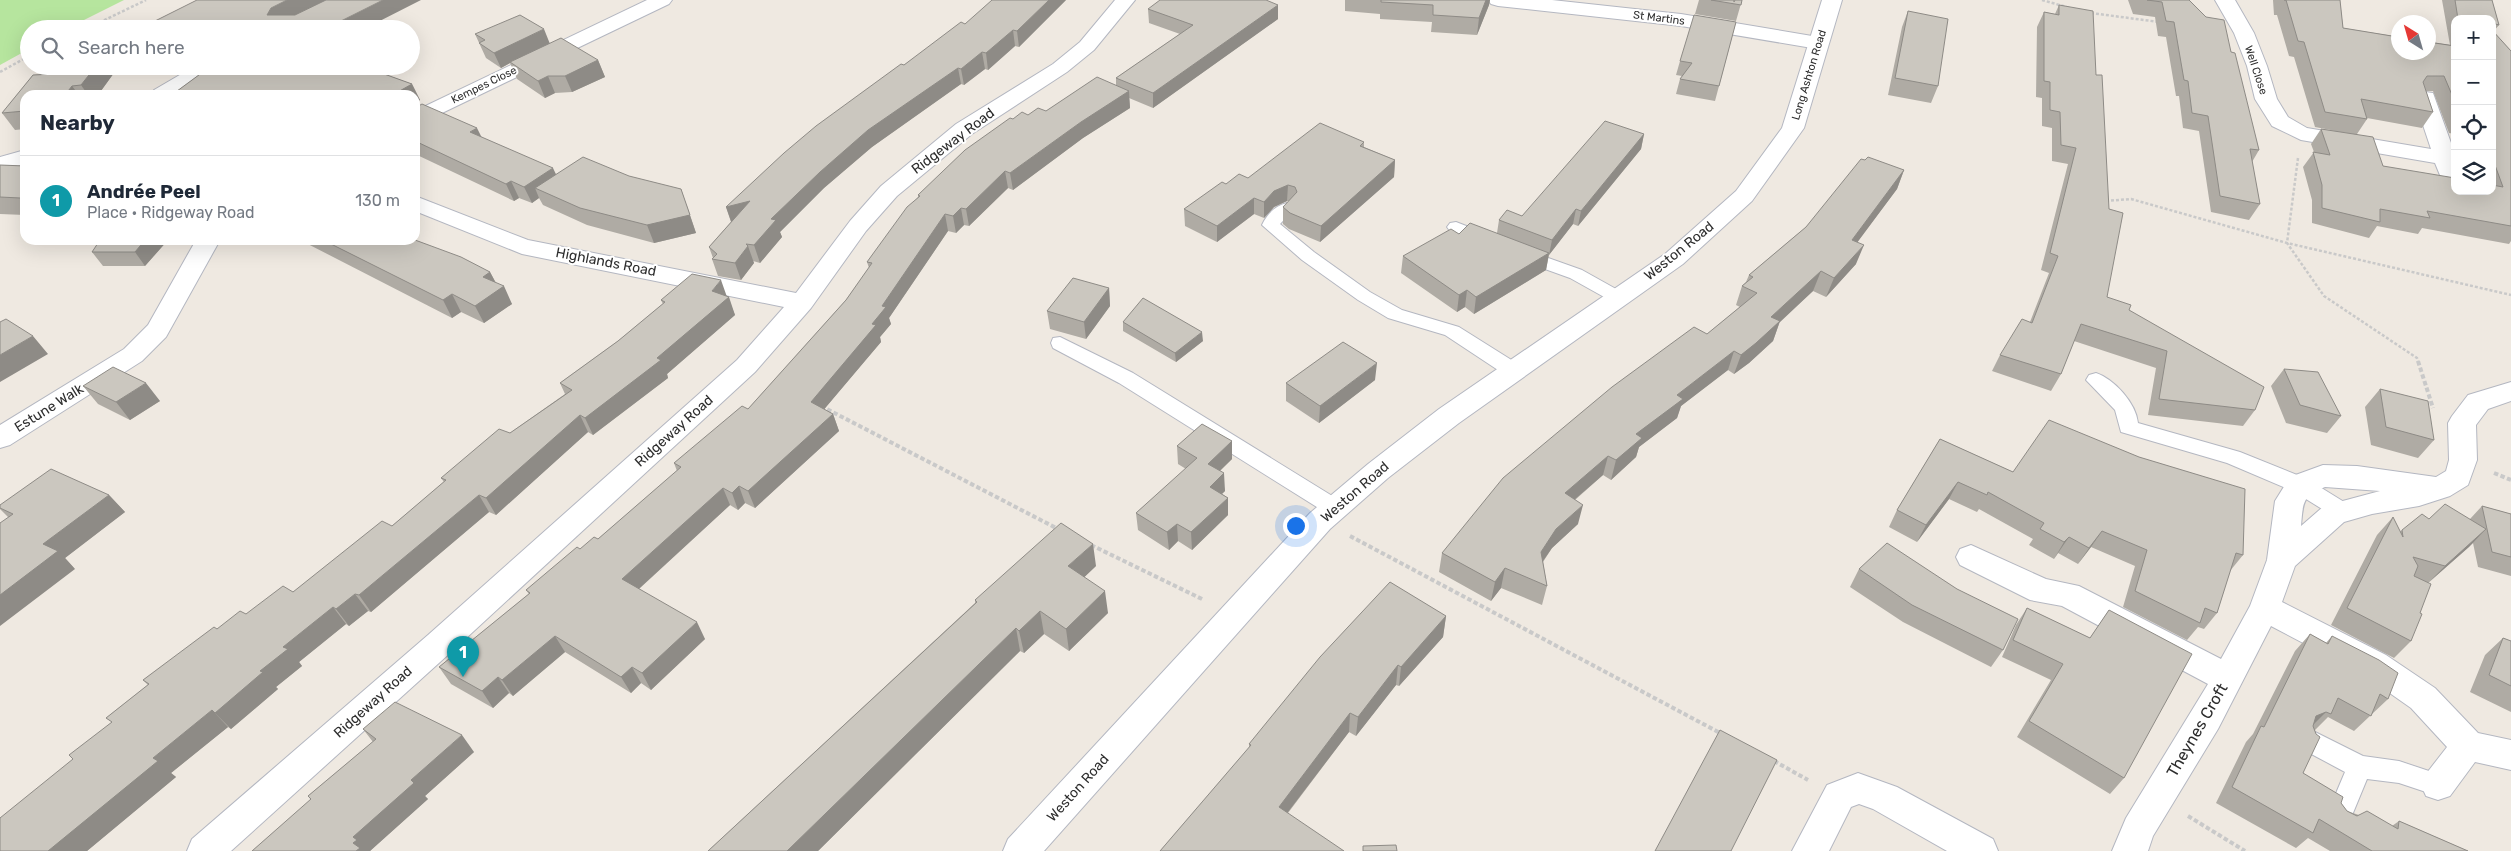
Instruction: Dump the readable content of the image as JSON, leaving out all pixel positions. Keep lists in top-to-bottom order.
{
  "streets": {
    "street": [
      "St Martins",
      "Well Close",
      "Long Ashton Road",
      "Kempes Close",
      "Ridgeway Road",
      "Weston Road",
      "Highlands Road",
      "Estune Walk",
      "Theynes Croft"
    ]
  },
  "crossings": [
    ["St Martins", "Long Ashton Road"],
    ["Long Ashton Road", "Weston Road"],
    ["Ridgeway Road", "Highlands Road"]
  ],
  "north": "top left",
  "page": {
    "map_buttons": ["+", "−"],
    "search": "Search here",
    "heading": "Nearby",
    "list": [
      {
        "mark": "1",
        "name": "Andrée Peel",
        "note": "Place · Ridgeway Road",
        "value": "130 m"
      }
    ],
    "pins": "1"
  }
}
